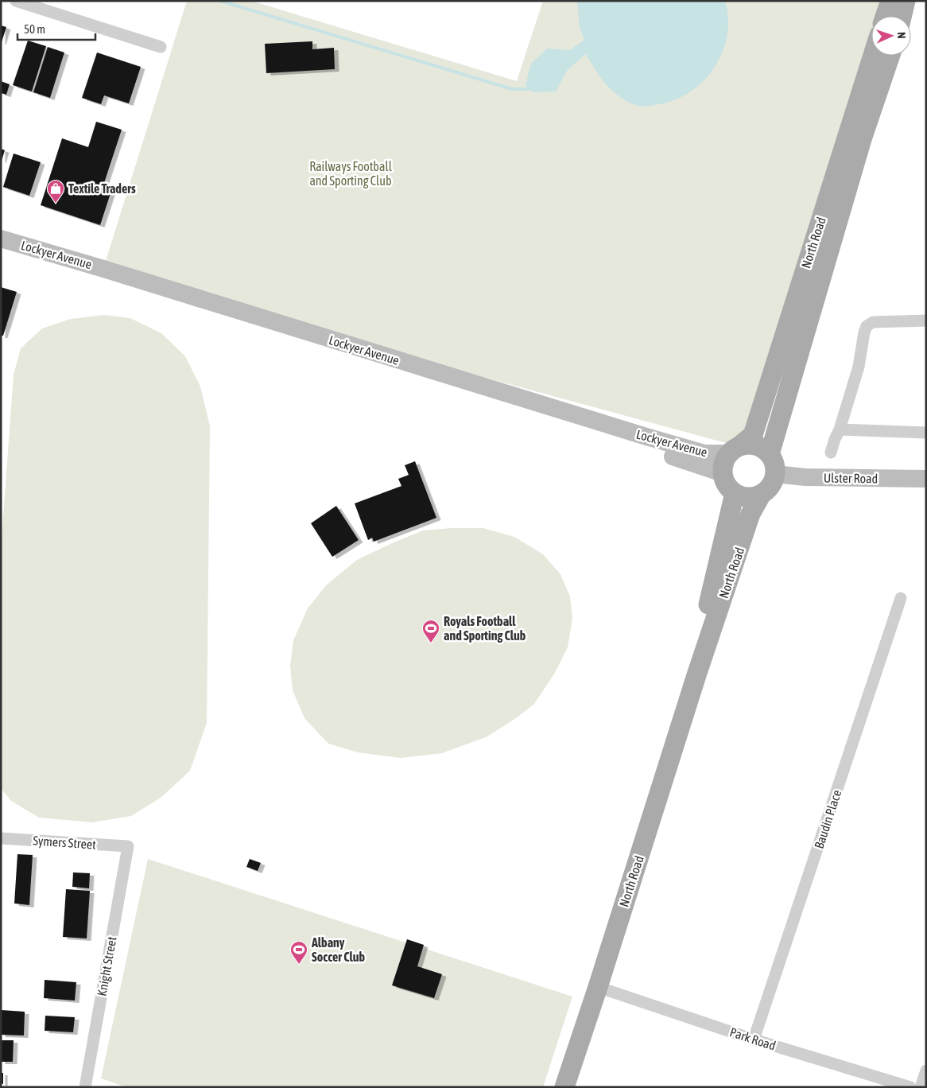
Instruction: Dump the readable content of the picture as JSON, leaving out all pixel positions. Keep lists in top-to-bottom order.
{
  "streets": {
    "main road": ["North Road", "Lockyer Avenue", "Ulster Road"],
    "street": [
      "Baudin Place",
      "Symers Street",
      "Knight Street",
      "Park Road"
    ]
  },
  "crossings": [
    ["North Road", "Lockyer Avenue"],
    ["North Road", "Ulster Road"],
    ["North Road", "Park Road"],
    ["Lockyer Avenue", "Ulster Road"],
    ["Baudin Place", "Park Road"],
    ["Symers Street", "Knight Street"]
  ],
  "parks": ["Railways Football and Sporting Club"],
  "places": {
    "shop": ["Textile Traders"],
    "sports": ["Royals Football and Sporting Club", "Albany Soccer Club"]
  },
  "scale_bar": "50 m",
  "north": "right"
}
